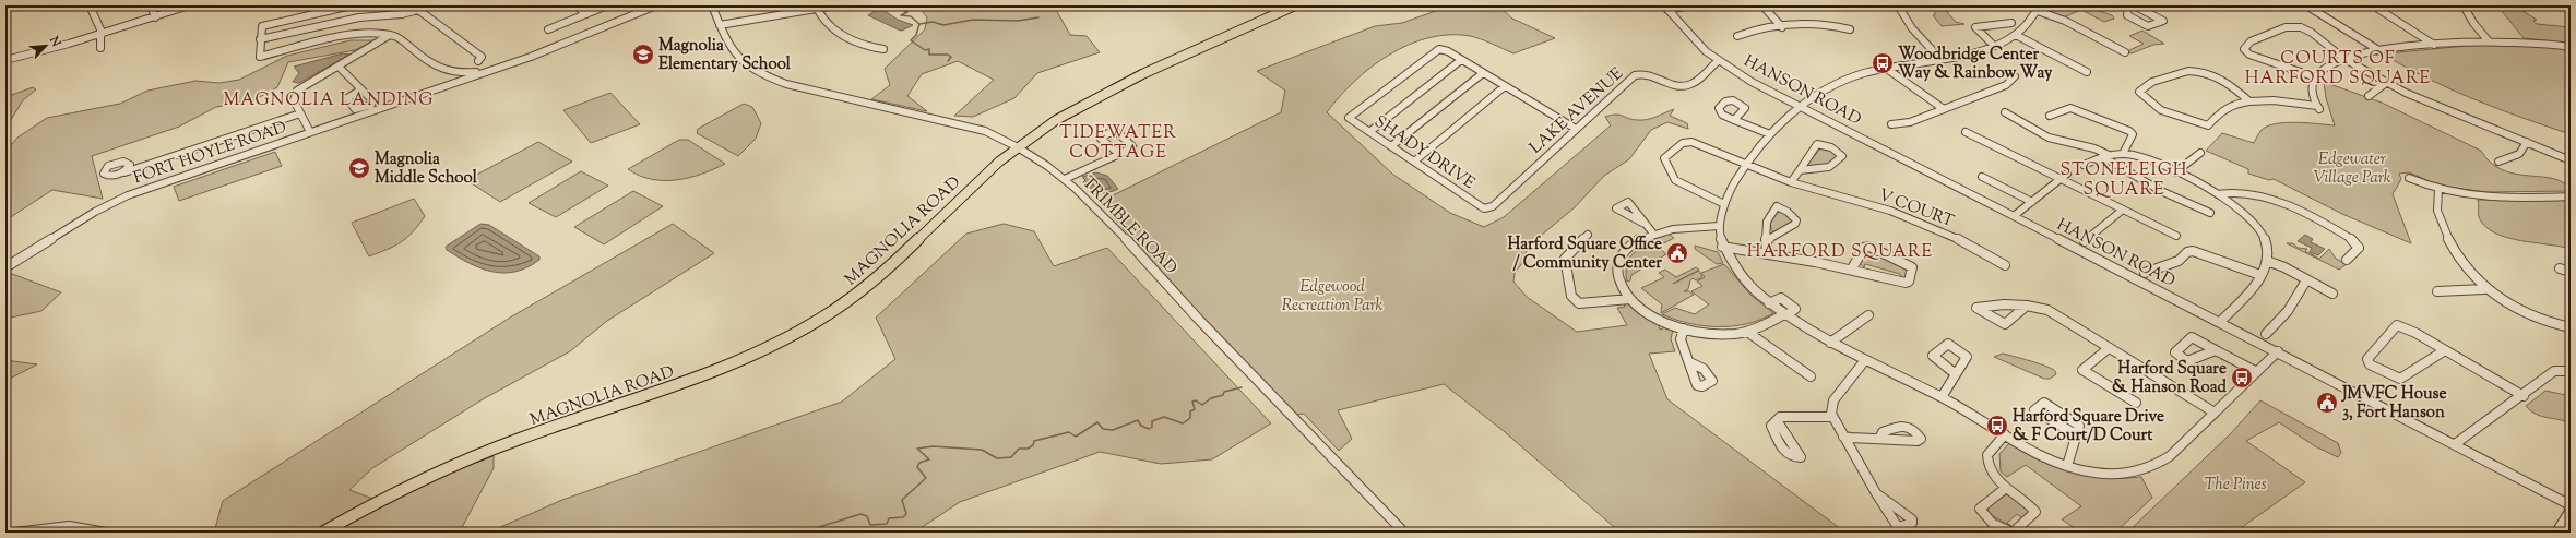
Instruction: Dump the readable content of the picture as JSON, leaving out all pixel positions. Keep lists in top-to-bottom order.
{
  "streets": {
    "main road": ["MAGNOLIA ROAD"],
    "street": [
      "HANSON ROAD",
      "LAKE AVENUE",
      "FORT HOYLE ROAD",
      "SHADY DRIVE",
      "V COURT",
      "TRIMBLE ROAD"
    ]
  },
  "crossings": [
    ["HANSON ROAD", "LAKE AVENUE"],
    ["LAKE AVENUE", "SHADY DRIVE"],
    ["TRIMBLE ROAD", "MAGNOLIA ROAD"]
  ],
  "districts": [
    "COURTS OF HARFORD SQUARE",
    "MAGNOLIA LANDING",
    "TIDEWATER COTTAGE",
    "STONELEIGH SQUARE",
    "HARFORD SQUARE"
  ],
  "parks": ["Edgewater Village Park", "Edgewood Recreation Park", "The Pines"],
  "places": {
    "school or university": ["Magnolia Elementary School", "Magnolia Middle School"],
    "bus stop": ["Woodbridge Center Way & Rainbow Way", "Harford Square & Hanson Road", "Harford Square Drive & F Court/D Court"],
    "public building": ["Harford Square Office / Community Center", "JMVFC House 3, Fort Hanson"]
  },
  "north": "top right"
}
